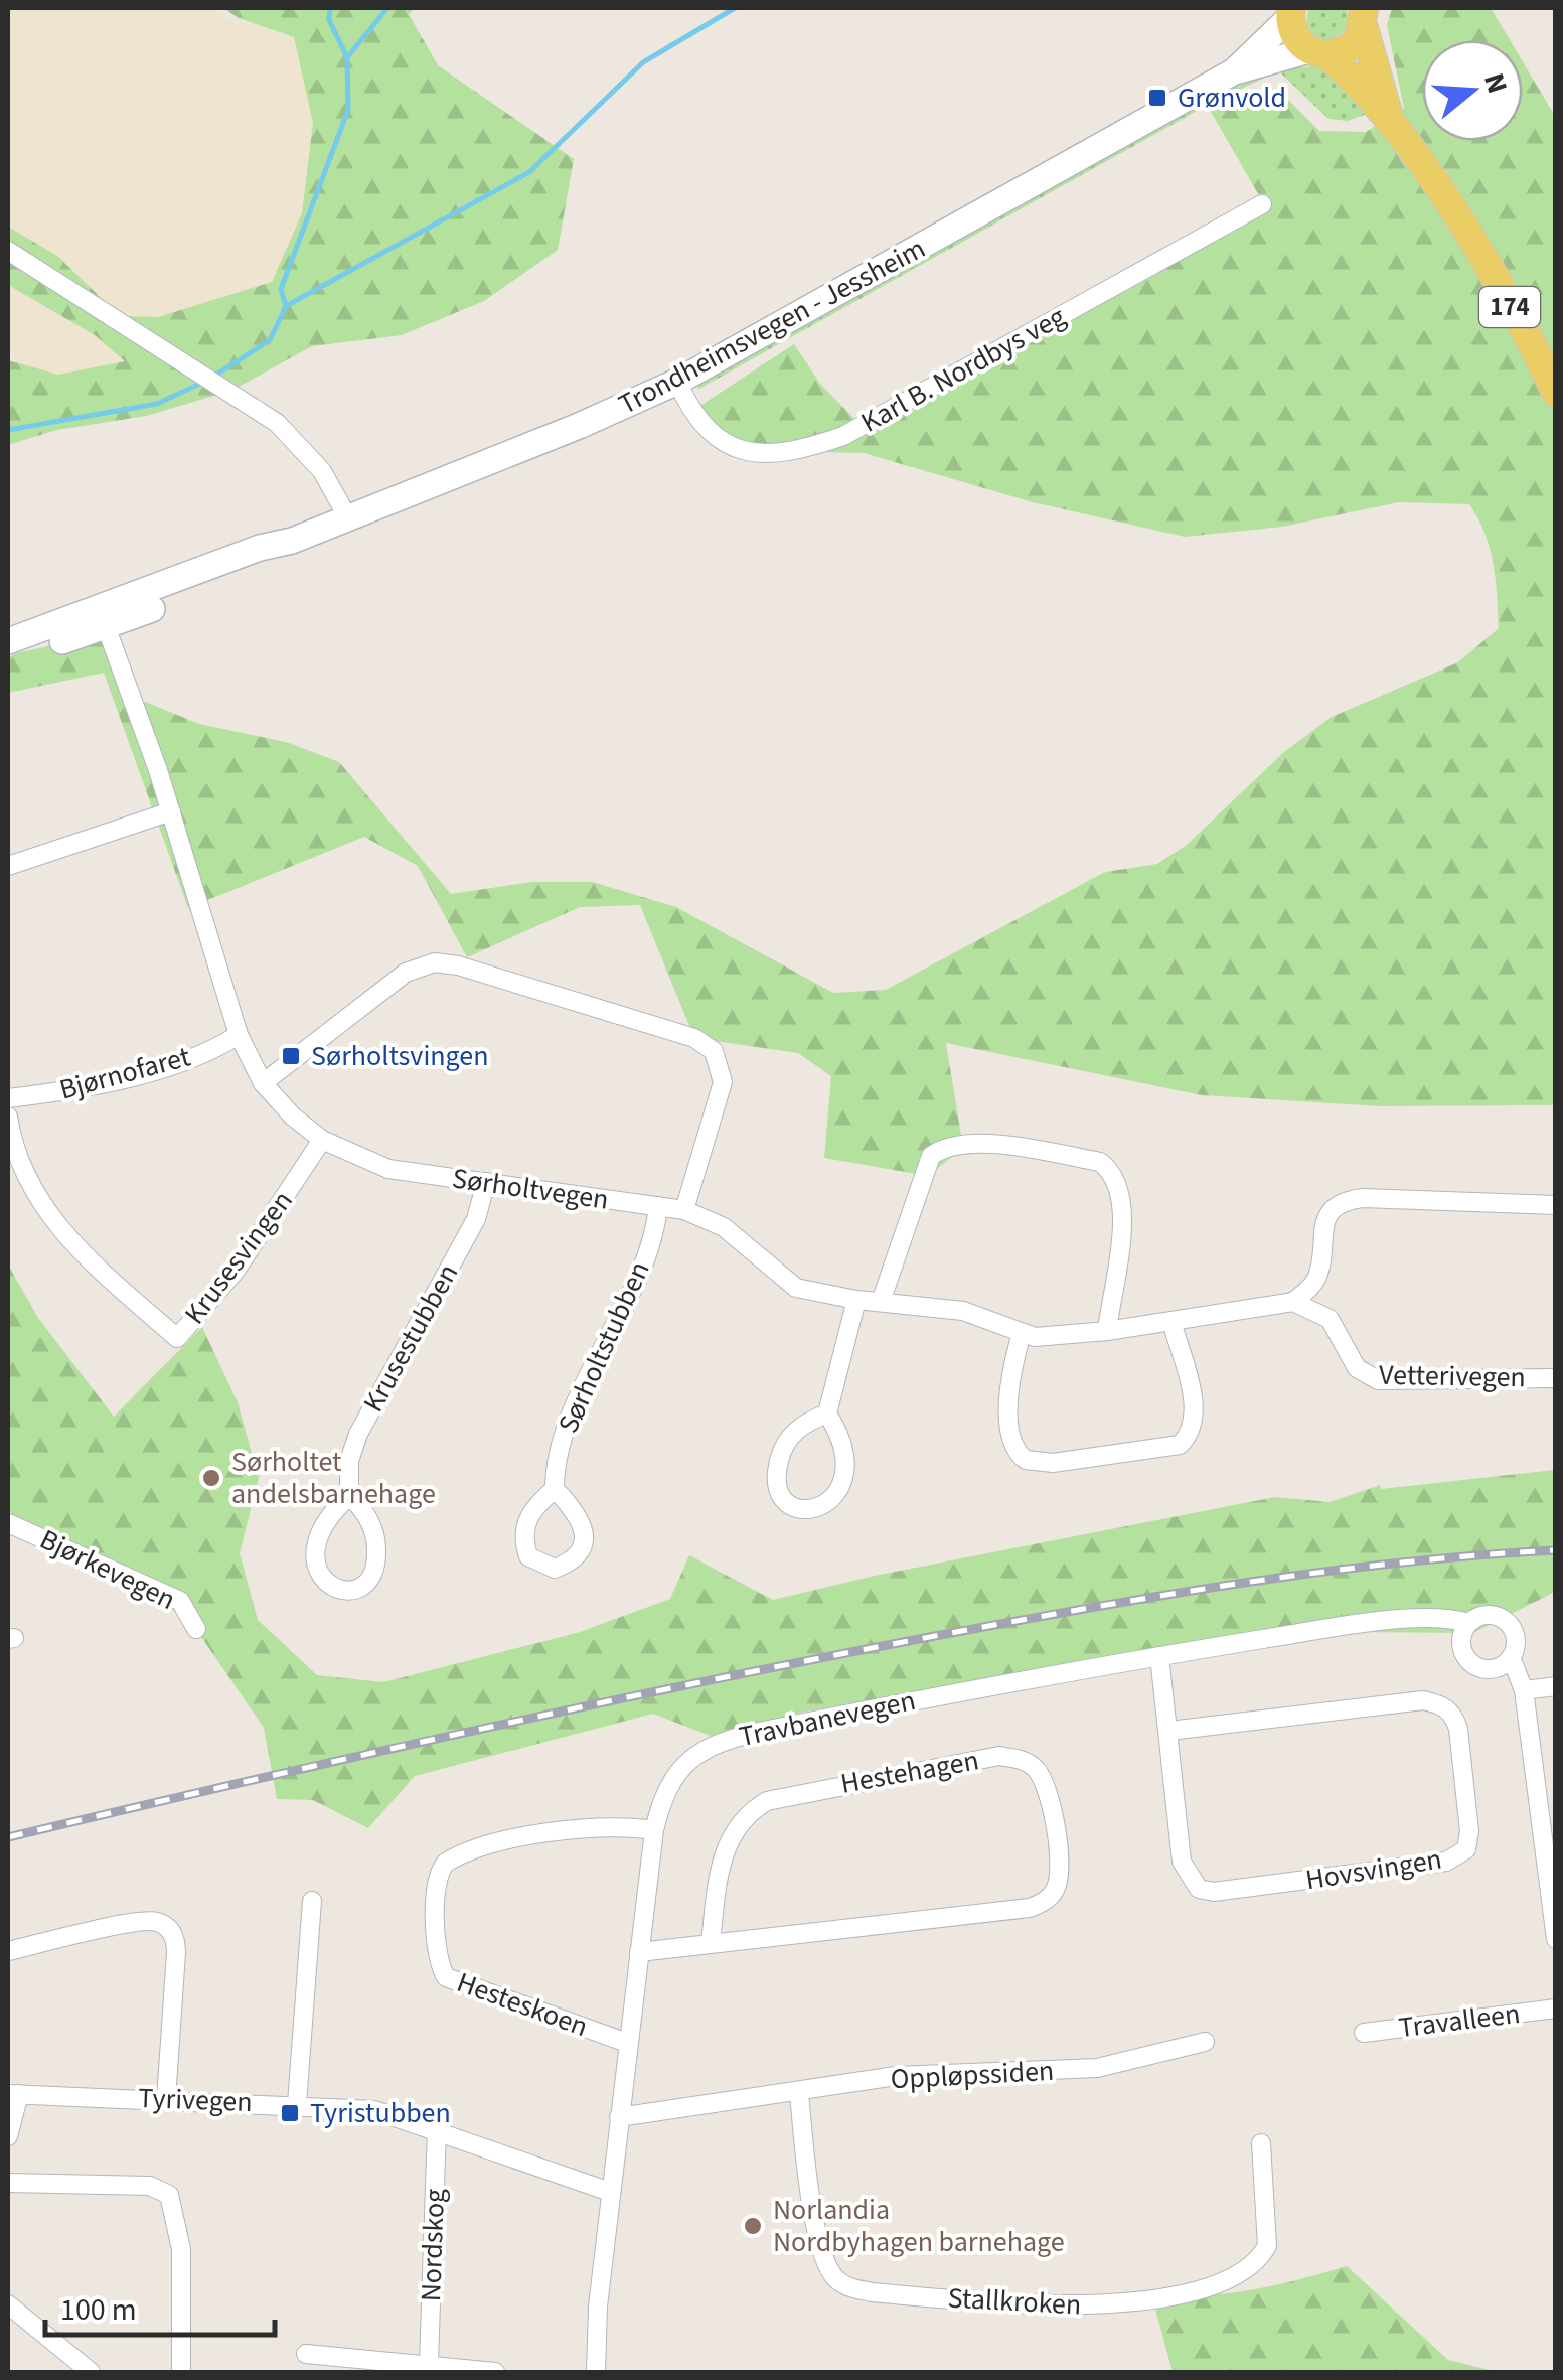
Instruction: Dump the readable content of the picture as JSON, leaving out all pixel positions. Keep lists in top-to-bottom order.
{
  "streets": {
    "main road": ["174", "Trondheimsvegen - Jessheim"],
    "street": [
      "Karl B. Nordbys veg",
      "Bjørnofaret",
      "Sørholtvegen",
      "Krusesvingen",
      "Krusestubben",
      "Sørholtstubben",
      "Vetterivegen",
      "Bjørkevegen",
      "Travbanevegen",
      "Hestehagen",
      "Hovsvingen",
      "Hesteskoen",
      "Travalleen",
      "Oppløpssiden",
      "Tyrivegen",
      "Nordskog",
      "Stallkroken"
    ]
  },
  "crossings": [
    ["174", "Trondheimsvegen - Jessheim"],
    ["Trondheimsvegen - Jessheim", "Karl B. Nordbys veg"],
    ["Trondheimsvegen - Jessheim", "Sørholtvegen"],
    ["Bjørnofaret", "Sørholtvegen"],
    ["Sørholtvegen", "Krusesvingen"],
    ["Sørholtvegen", "Krusestubben"],
    ["Sørholtvegen", "Sørholtstubben"],
    ["Sørholtvegen", "Vetterivegen"],
    ["Travbanevegen", "Hestehagen"],
    ["Travbanevegen", "Hovsvingen"],
    ["Travbanevegen", "Hesteskoen"],
    ["Travbanevegen", "Oppløpssiden"],
    ["Travbanevegen", "Tyrivegen"],
    ["Oppløpssiden", "Stallkroken"],
    ["Tyrivegen", "Nordskog"]
  ],
  "places": {
    "transit": ["Grønvold", "Sørholtsvingen", "Tyristubben"],
    "other": ["Sørholtet andelsbarnehage", "Norlandia Nordbyhagen barnehage"]
  },
  "scale_bar": "100 m",
  "north": "right"
}
